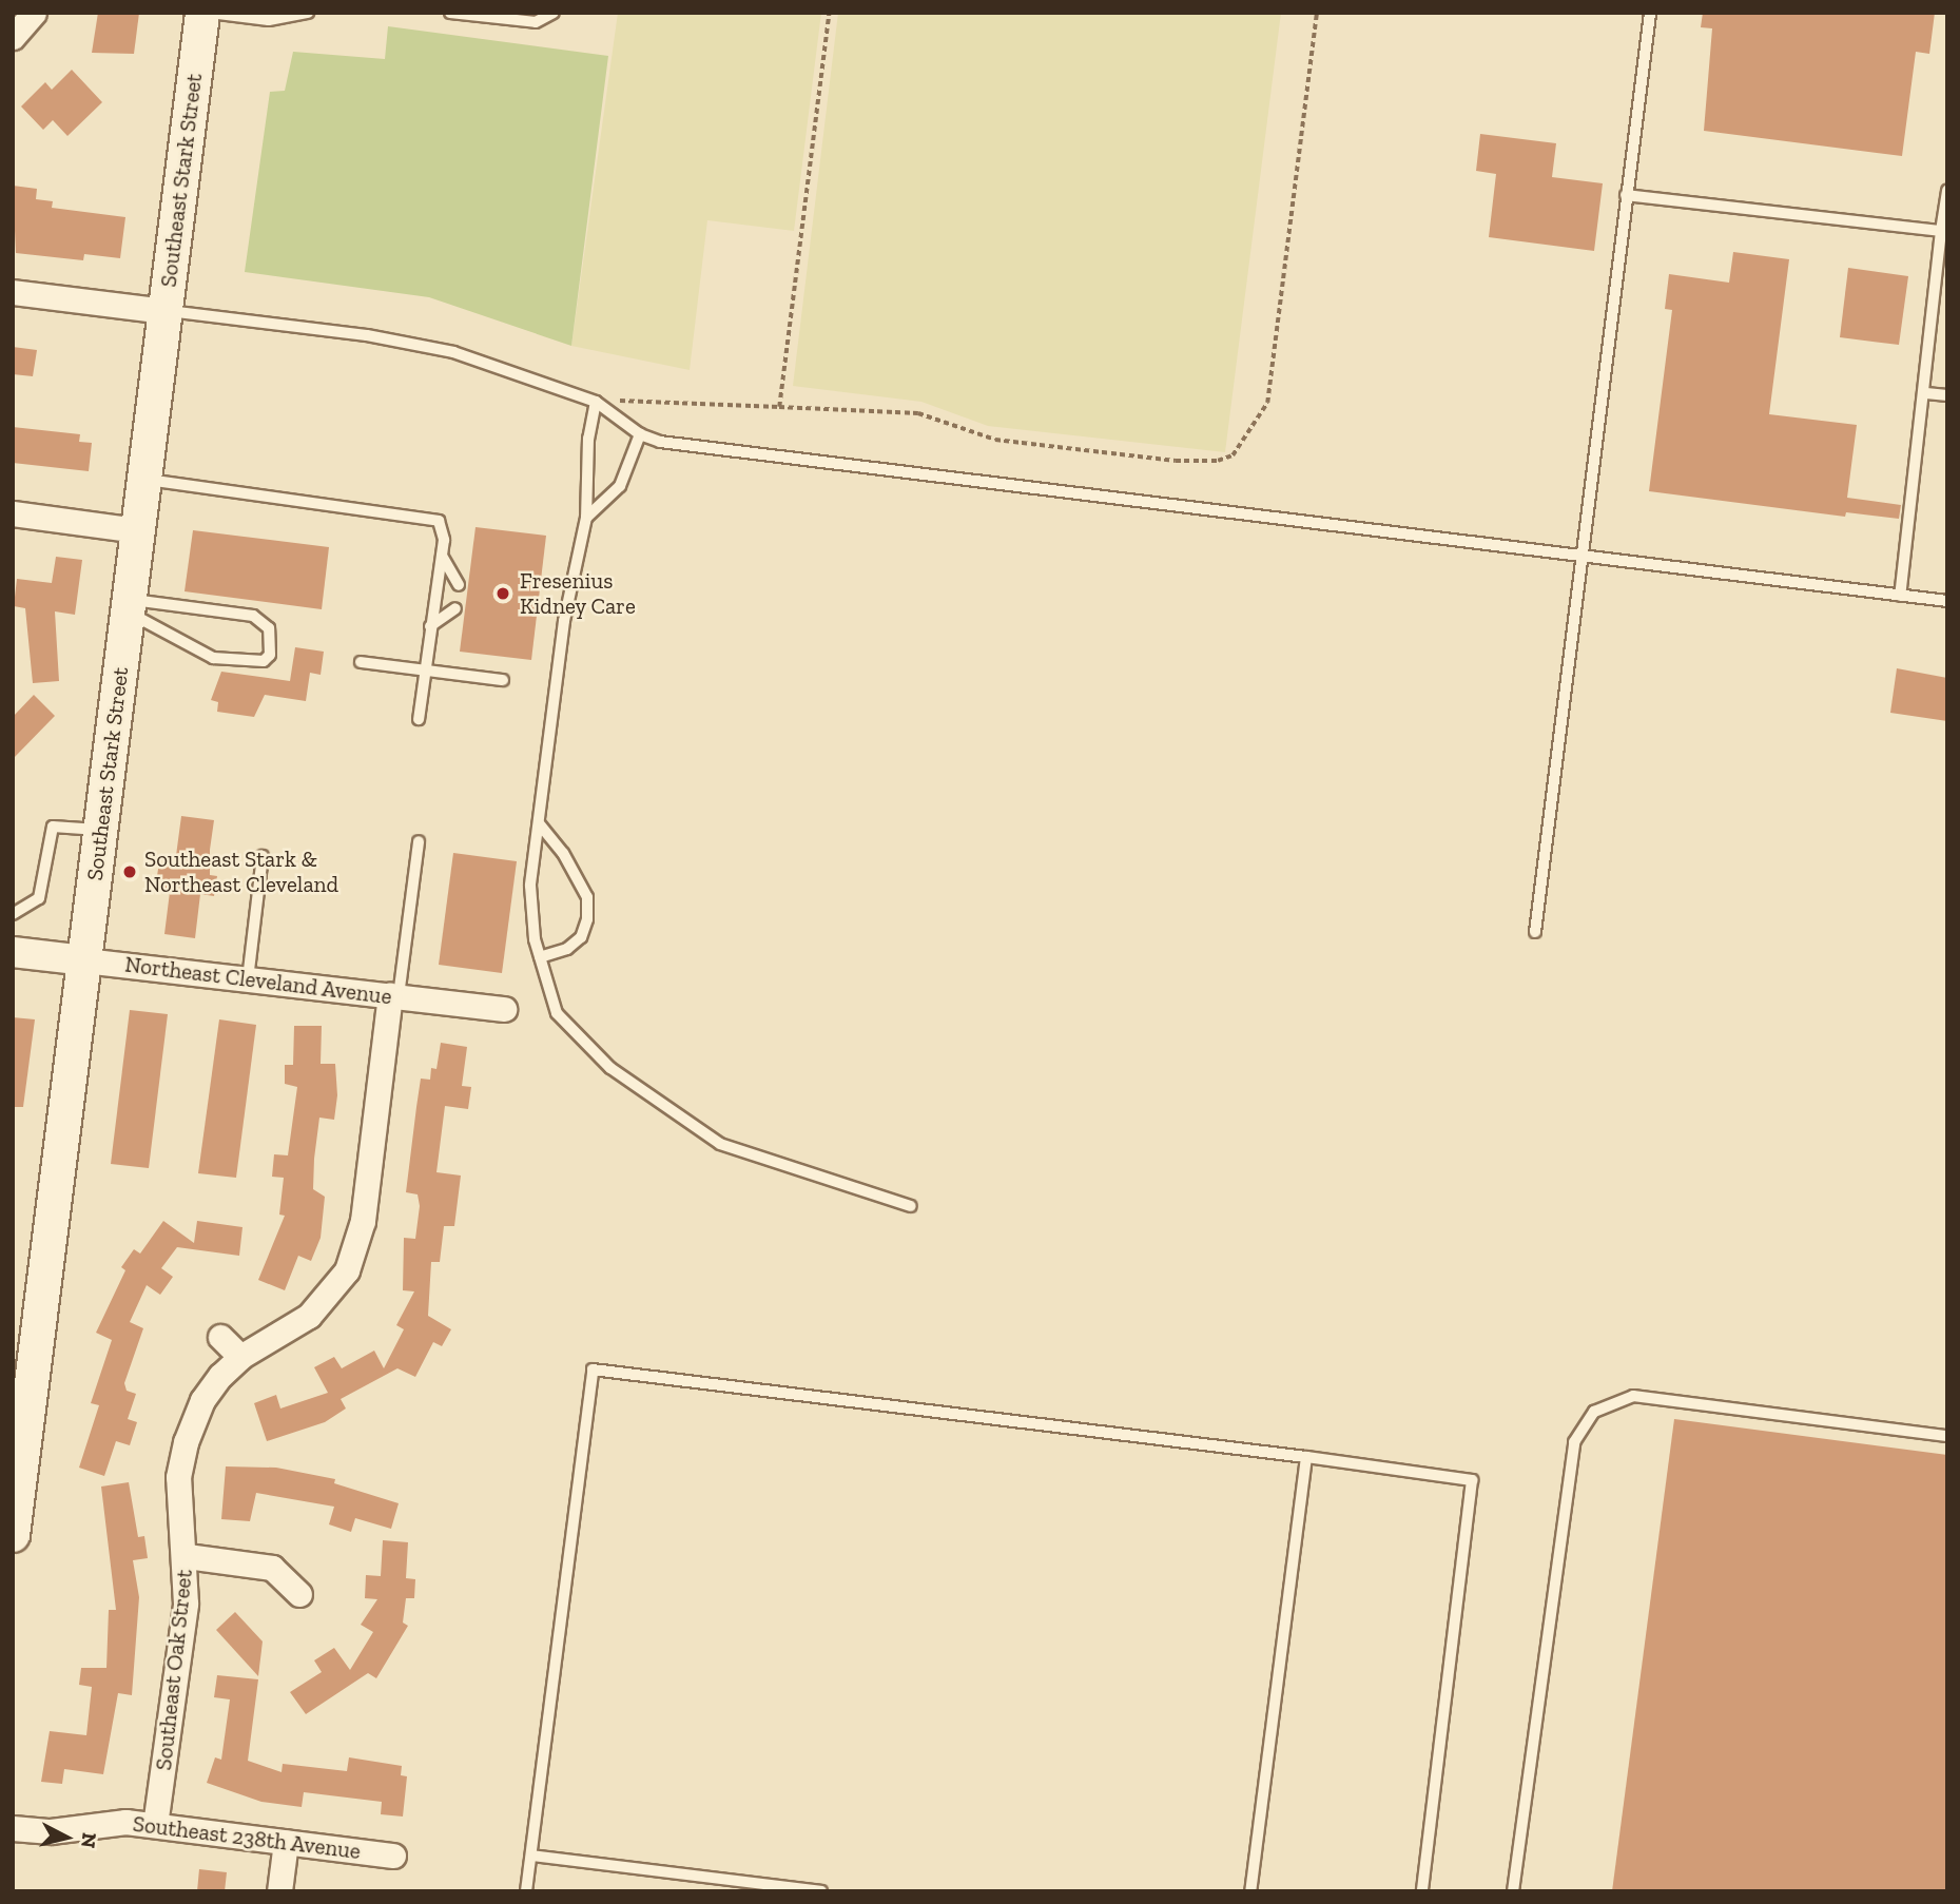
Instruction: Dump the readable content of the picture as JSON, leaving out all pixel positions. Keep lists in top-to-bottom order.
{
  "streets": {
    "main road": ["Southeast Stark Street"],
    "street": ["Northeast Cleveland Avenue", "Southeast Oak Street", "Southeast 238th Avenue"]
  },
  "crossings": [
    ["Southeast Stark Street", "Northeast Cleveland Avenue"],
    ["Northeast Cleveland Avenue", "Southeast Oak Street"],
    ["Southeast Oak Street", "Southeast 238th Avenue"]
  ],
  "places": ["Fresenius Kidney Care", "Southeast Stark & Northeast Cleveland"],
  "north": "right"
}
